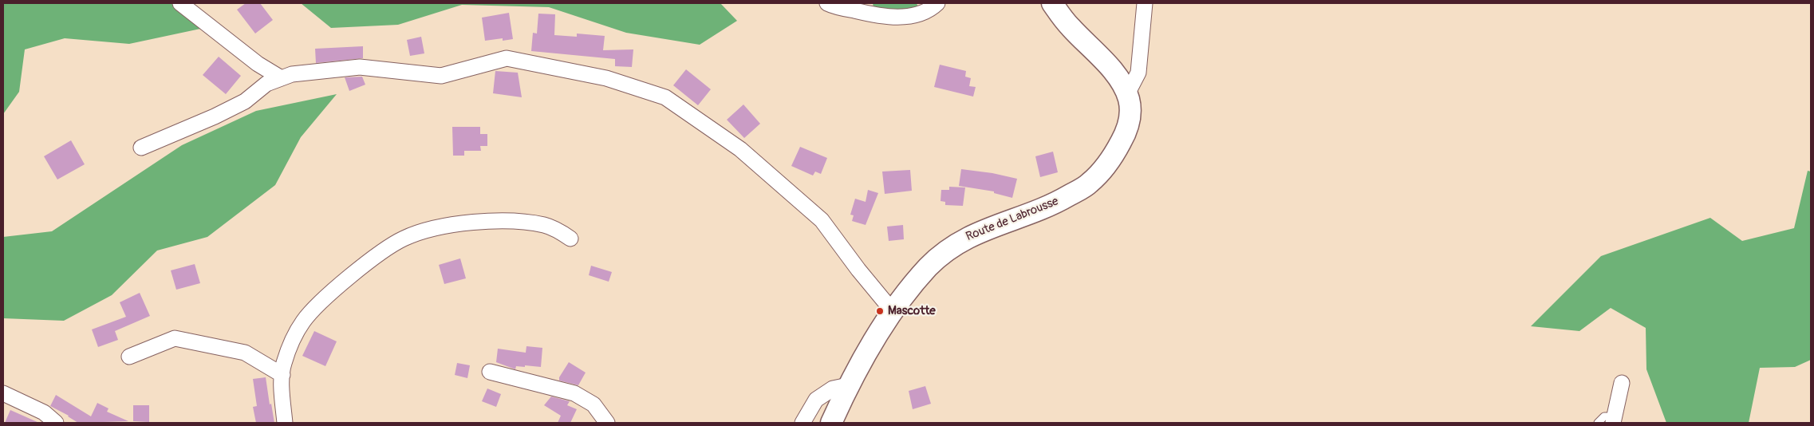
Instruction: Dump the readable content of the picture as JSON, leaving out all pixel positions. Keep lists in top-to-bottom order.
{
  "streets": {
    "street": ["Route de Labrousse"]
  },
  "places": ["Mascotte"]
}
